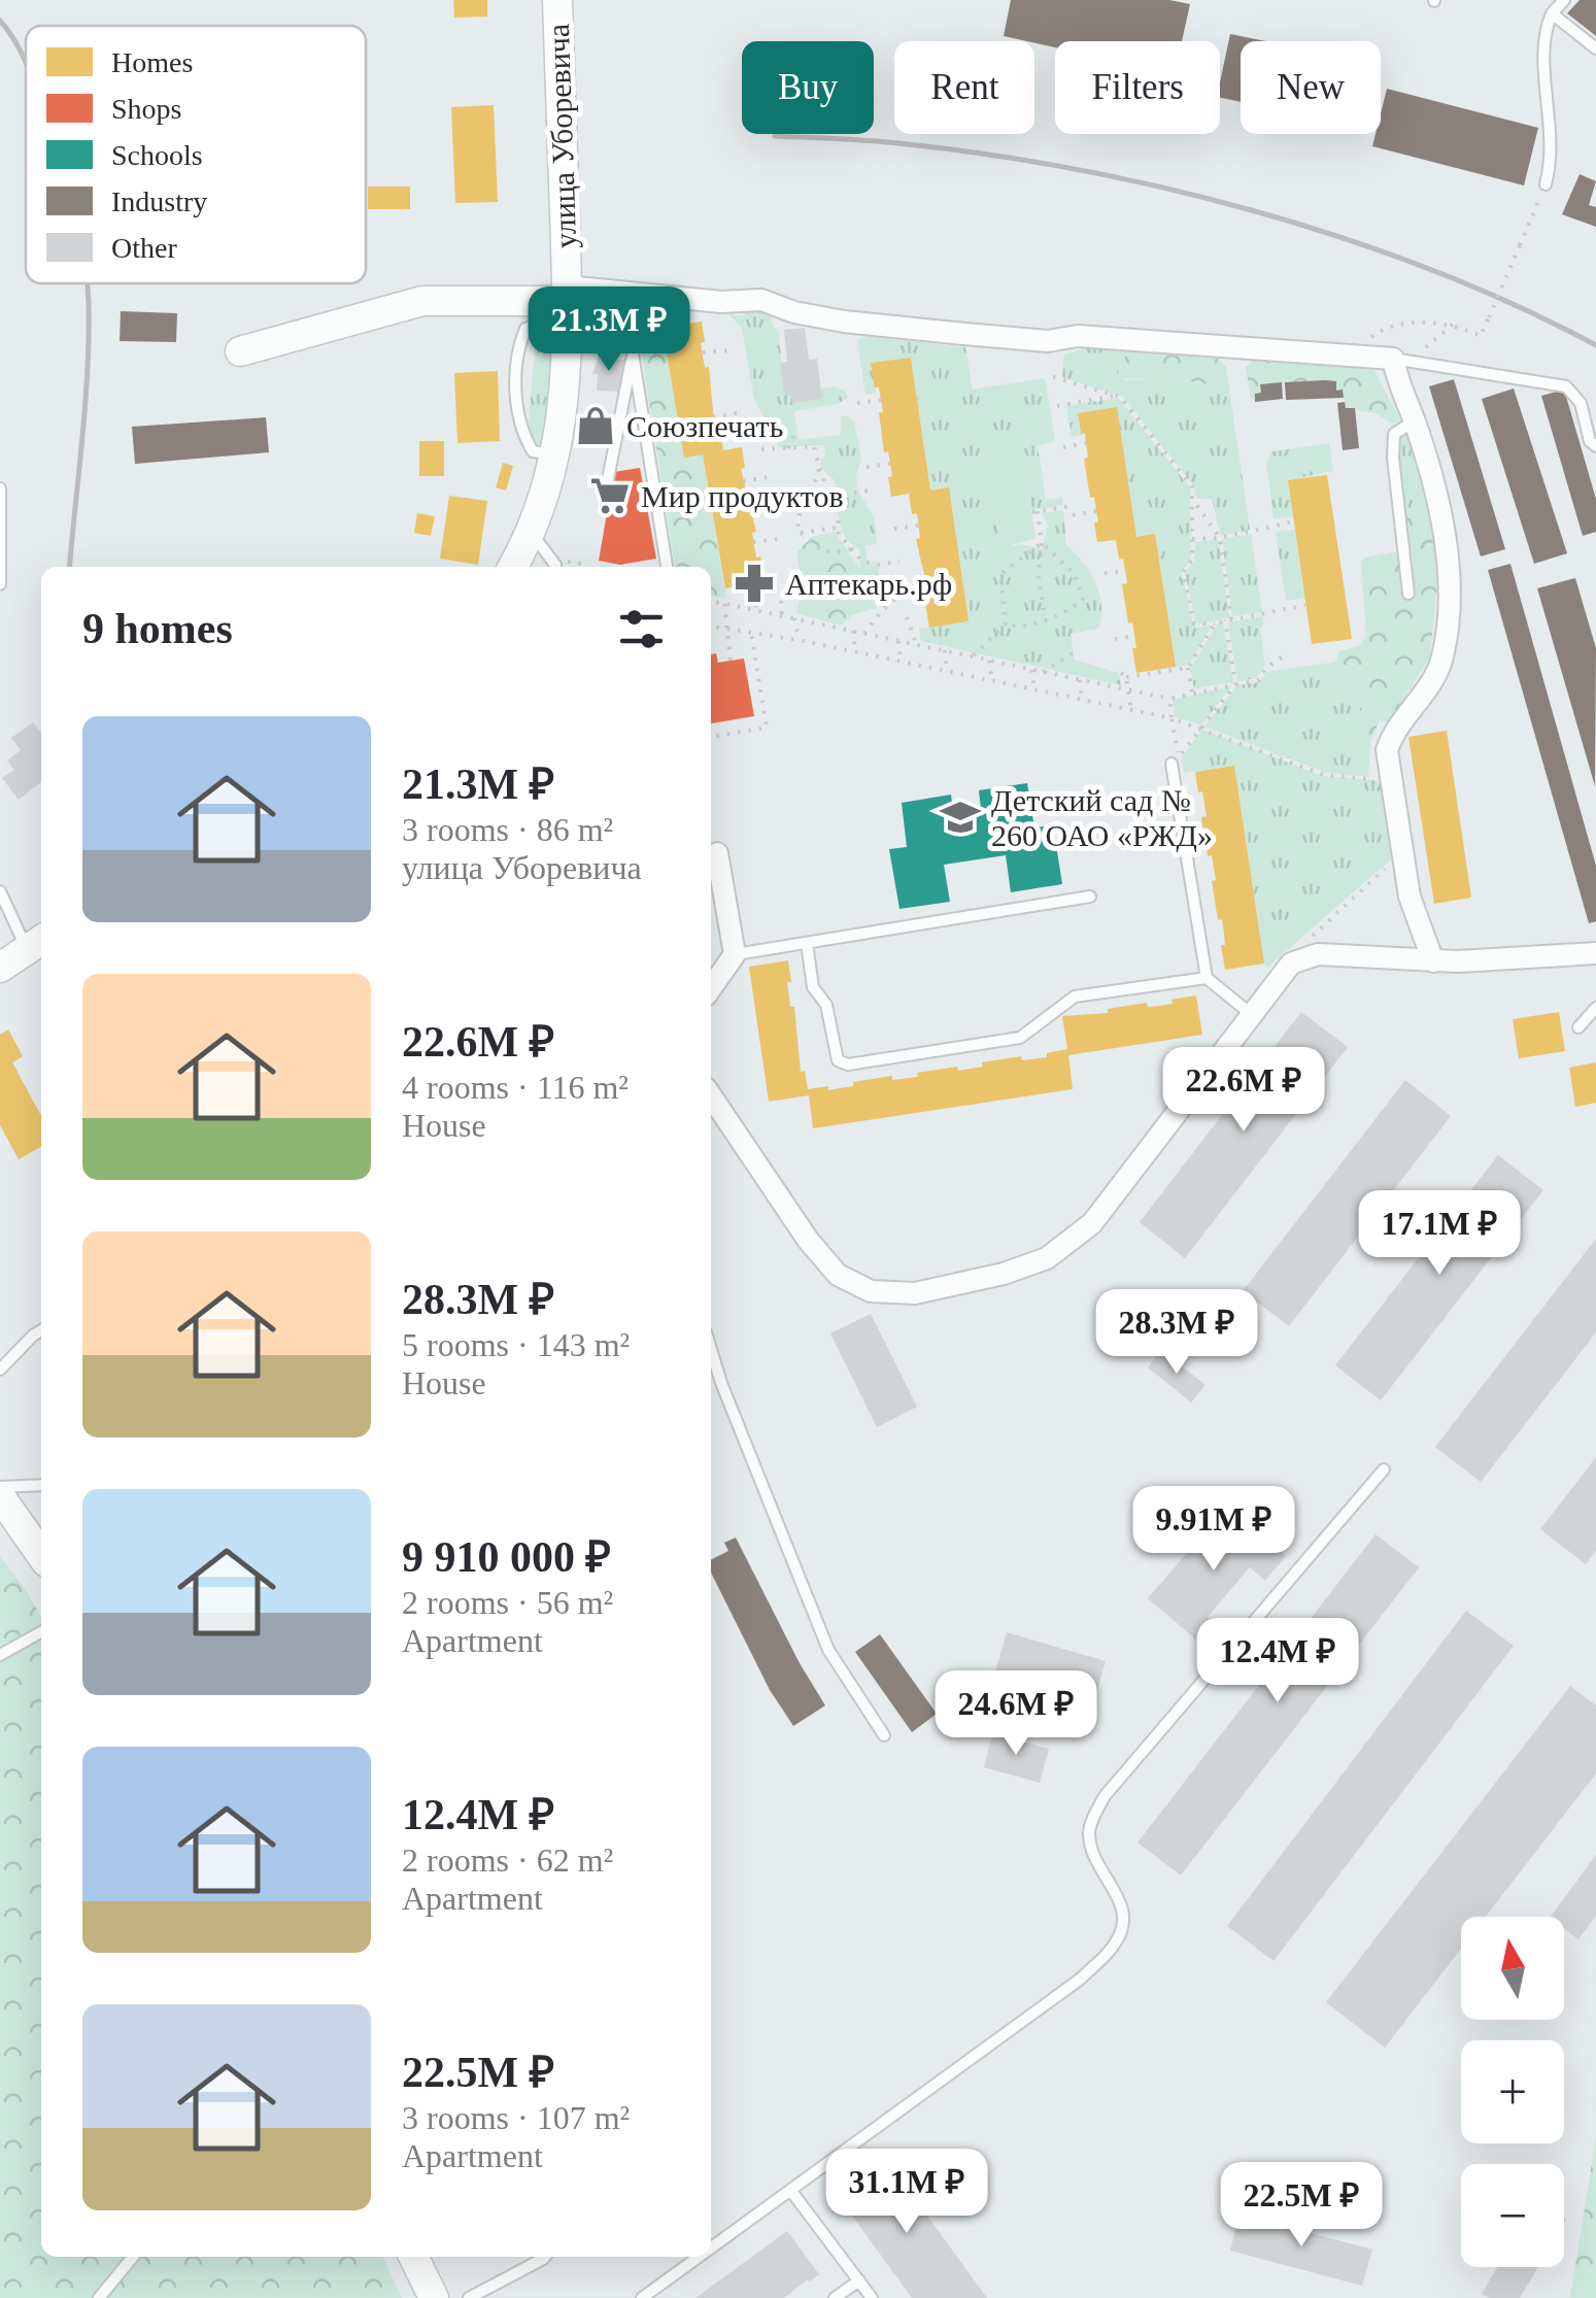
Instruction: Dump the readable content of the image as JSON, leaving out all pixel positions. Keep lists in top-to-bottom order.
{
  "streets": {
    "main road": ["улица Уборевича"]
  },
  "places": {
    "shop": ["Союзпечать"],
    "supermarket": ["Мир продуктов"],
    "pharmacy": ["Аптекарь.рф"],
    "school or university": ["Детский сад № 260 ОАО «РЖД»"]
  },
  "legend": [
    "Homes",
    "Shops",
    "Schools",
    "Industry",
    "Other"
  ],
  "north": "top",
  "page": {
    "chip": [
      "Buy",
      "Rent",
      "Filters",
      "New"
    ],
    "price": [
      "21.3M ₽",
      "22.6M ₽",
      "17.1M ₽",
      "28.3M ₽",
      "9.91M ₽",
      "12.4M ₽",
      "24.6M ₽",
      "31.1M ₽",
      "22.5M ₽"
    ],
    "heading": "9 homes",
    "list": [
      {
        "name": "21.3M ₽",
        "note": "3 rooms · 86 m² · улица Уборевича"
      },
      {
        "name": "22.6M ₽",
        "note": "4 rooms · 116 m² · House"
      },
      {
        "name": "28.3M ₽",
        "note": "5 rooms · 143 m² · House"
      },
      {
        "name": "9 910 000 ₽",
        "note": "2 rooms · 56 m² · Apartment"
      },
      {
        "name": "12.4M ₽",
        "note": "2 rooms · 62 m² · Apartment"
      },
      {
        "name": "22.5M ₽",
        "note": "3 rooms · 107 m² · Apartment"
      }
    ],
    "map_buttons": ["+", "−"]
  }
}
